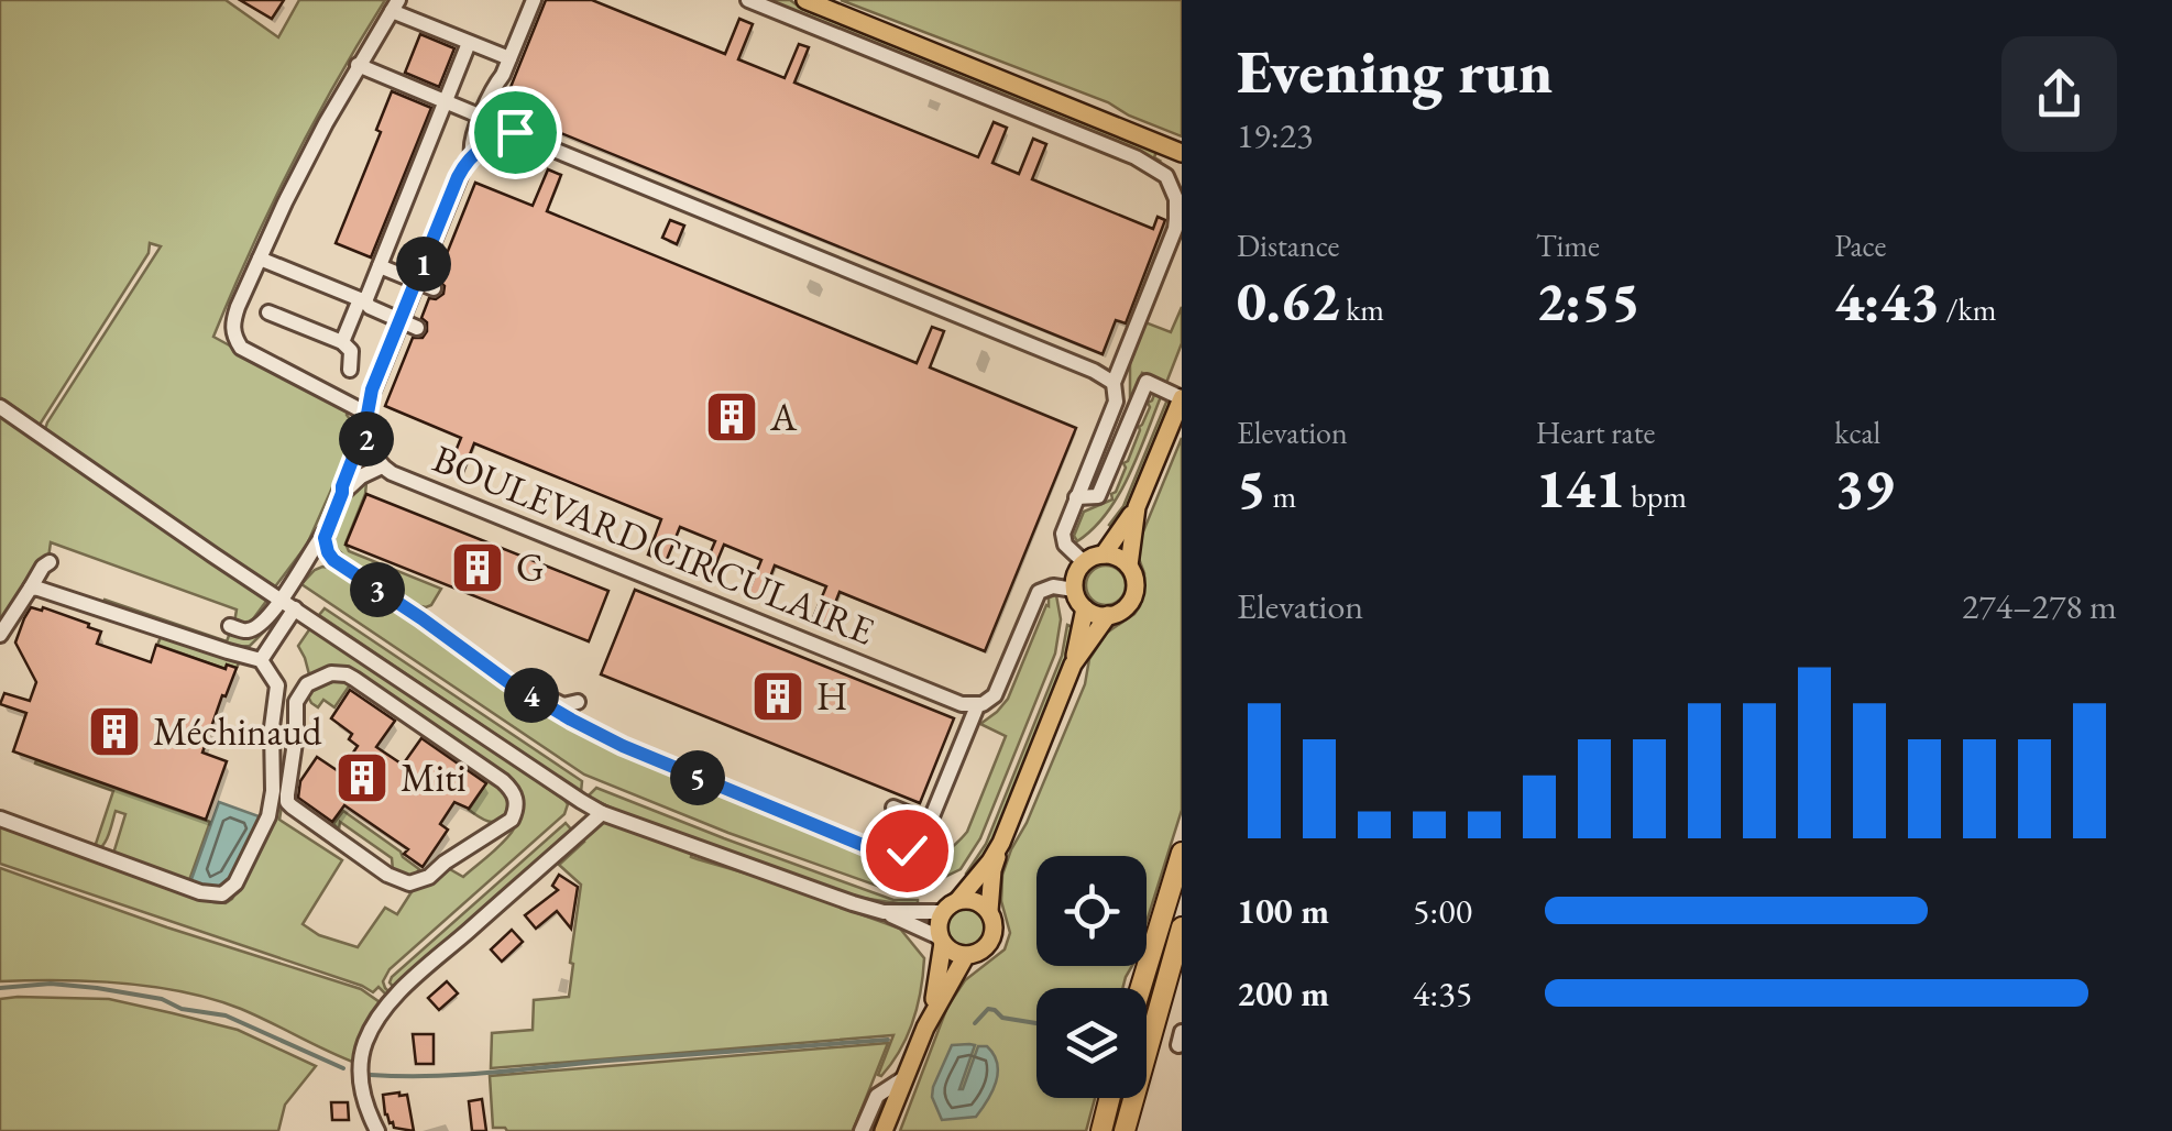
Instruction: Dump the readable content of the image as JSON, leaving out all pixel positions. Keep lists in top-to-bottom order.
{
  "streets": {
    "street": ["BOULEVARD CIRCULAIRE"]
  },
  "places": {
    "building": [
      "A",
      "G",
      "H",
      "Méchinaud",
      "Miti"
    ]
  },
  "page": {
    "heading": ["Evening run", "19:23"],
    "stats": [
      ["Distance", "0.62 km"],
      ["Time", "2:55"],
      ["Pace", "4:43 /km"],
      ["Elevation", "5 m"],
      ["Heart rate", "141 bpm"],
      ["kcal", "39"]
    ],
    "pins": [
      "1",
      "2",
      "3",
      "4",
      "5"
    ],
    "chart": ["Elevation", "274–278 m"],
    "list": [
      {
        "name": "100 m",
        "note": "5:00"
      },
      {
        "name": "200 m",
        "note": "4:35"
      }
    ]
  }
}
